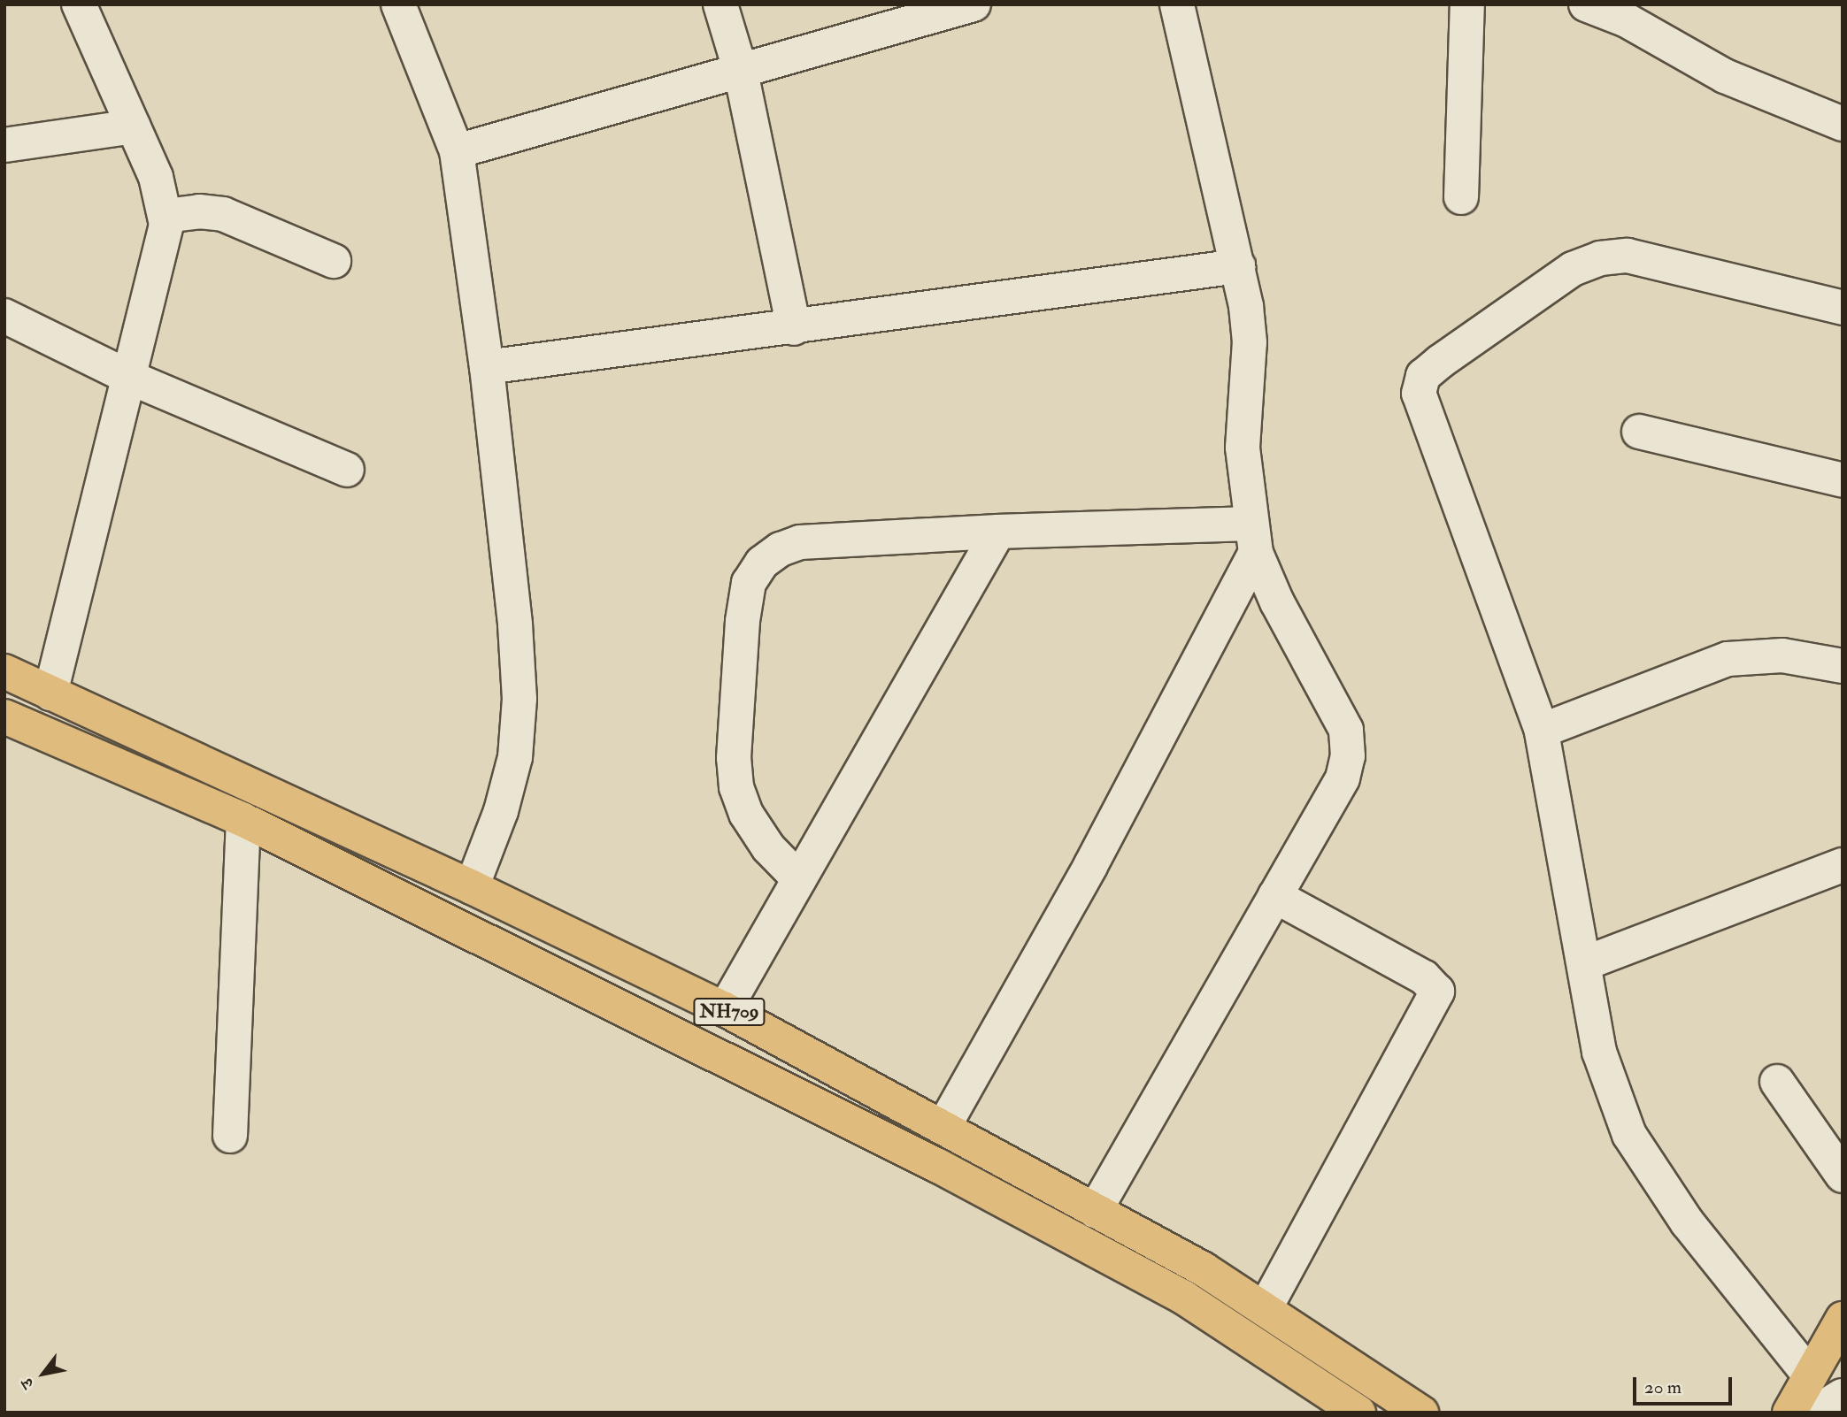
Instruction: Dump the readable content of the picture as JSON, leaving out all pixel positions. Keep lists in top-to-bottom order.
{
  "streets": {
    "main road": ["NH709"]
  },
  "scale_bar": "20 m",
  "north": "bottom left"
}
